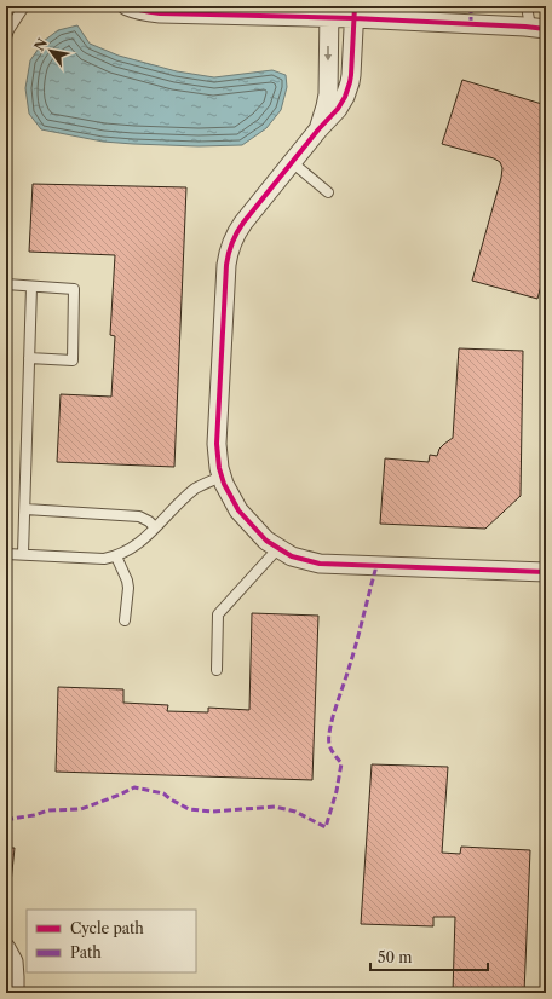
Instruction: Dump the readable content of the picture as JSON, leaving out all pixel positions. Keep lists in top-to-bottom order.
{
  "legend": ["Cycle path", "Path"],
  "scale_bar": "50 m",
  "north": "top left"
}
